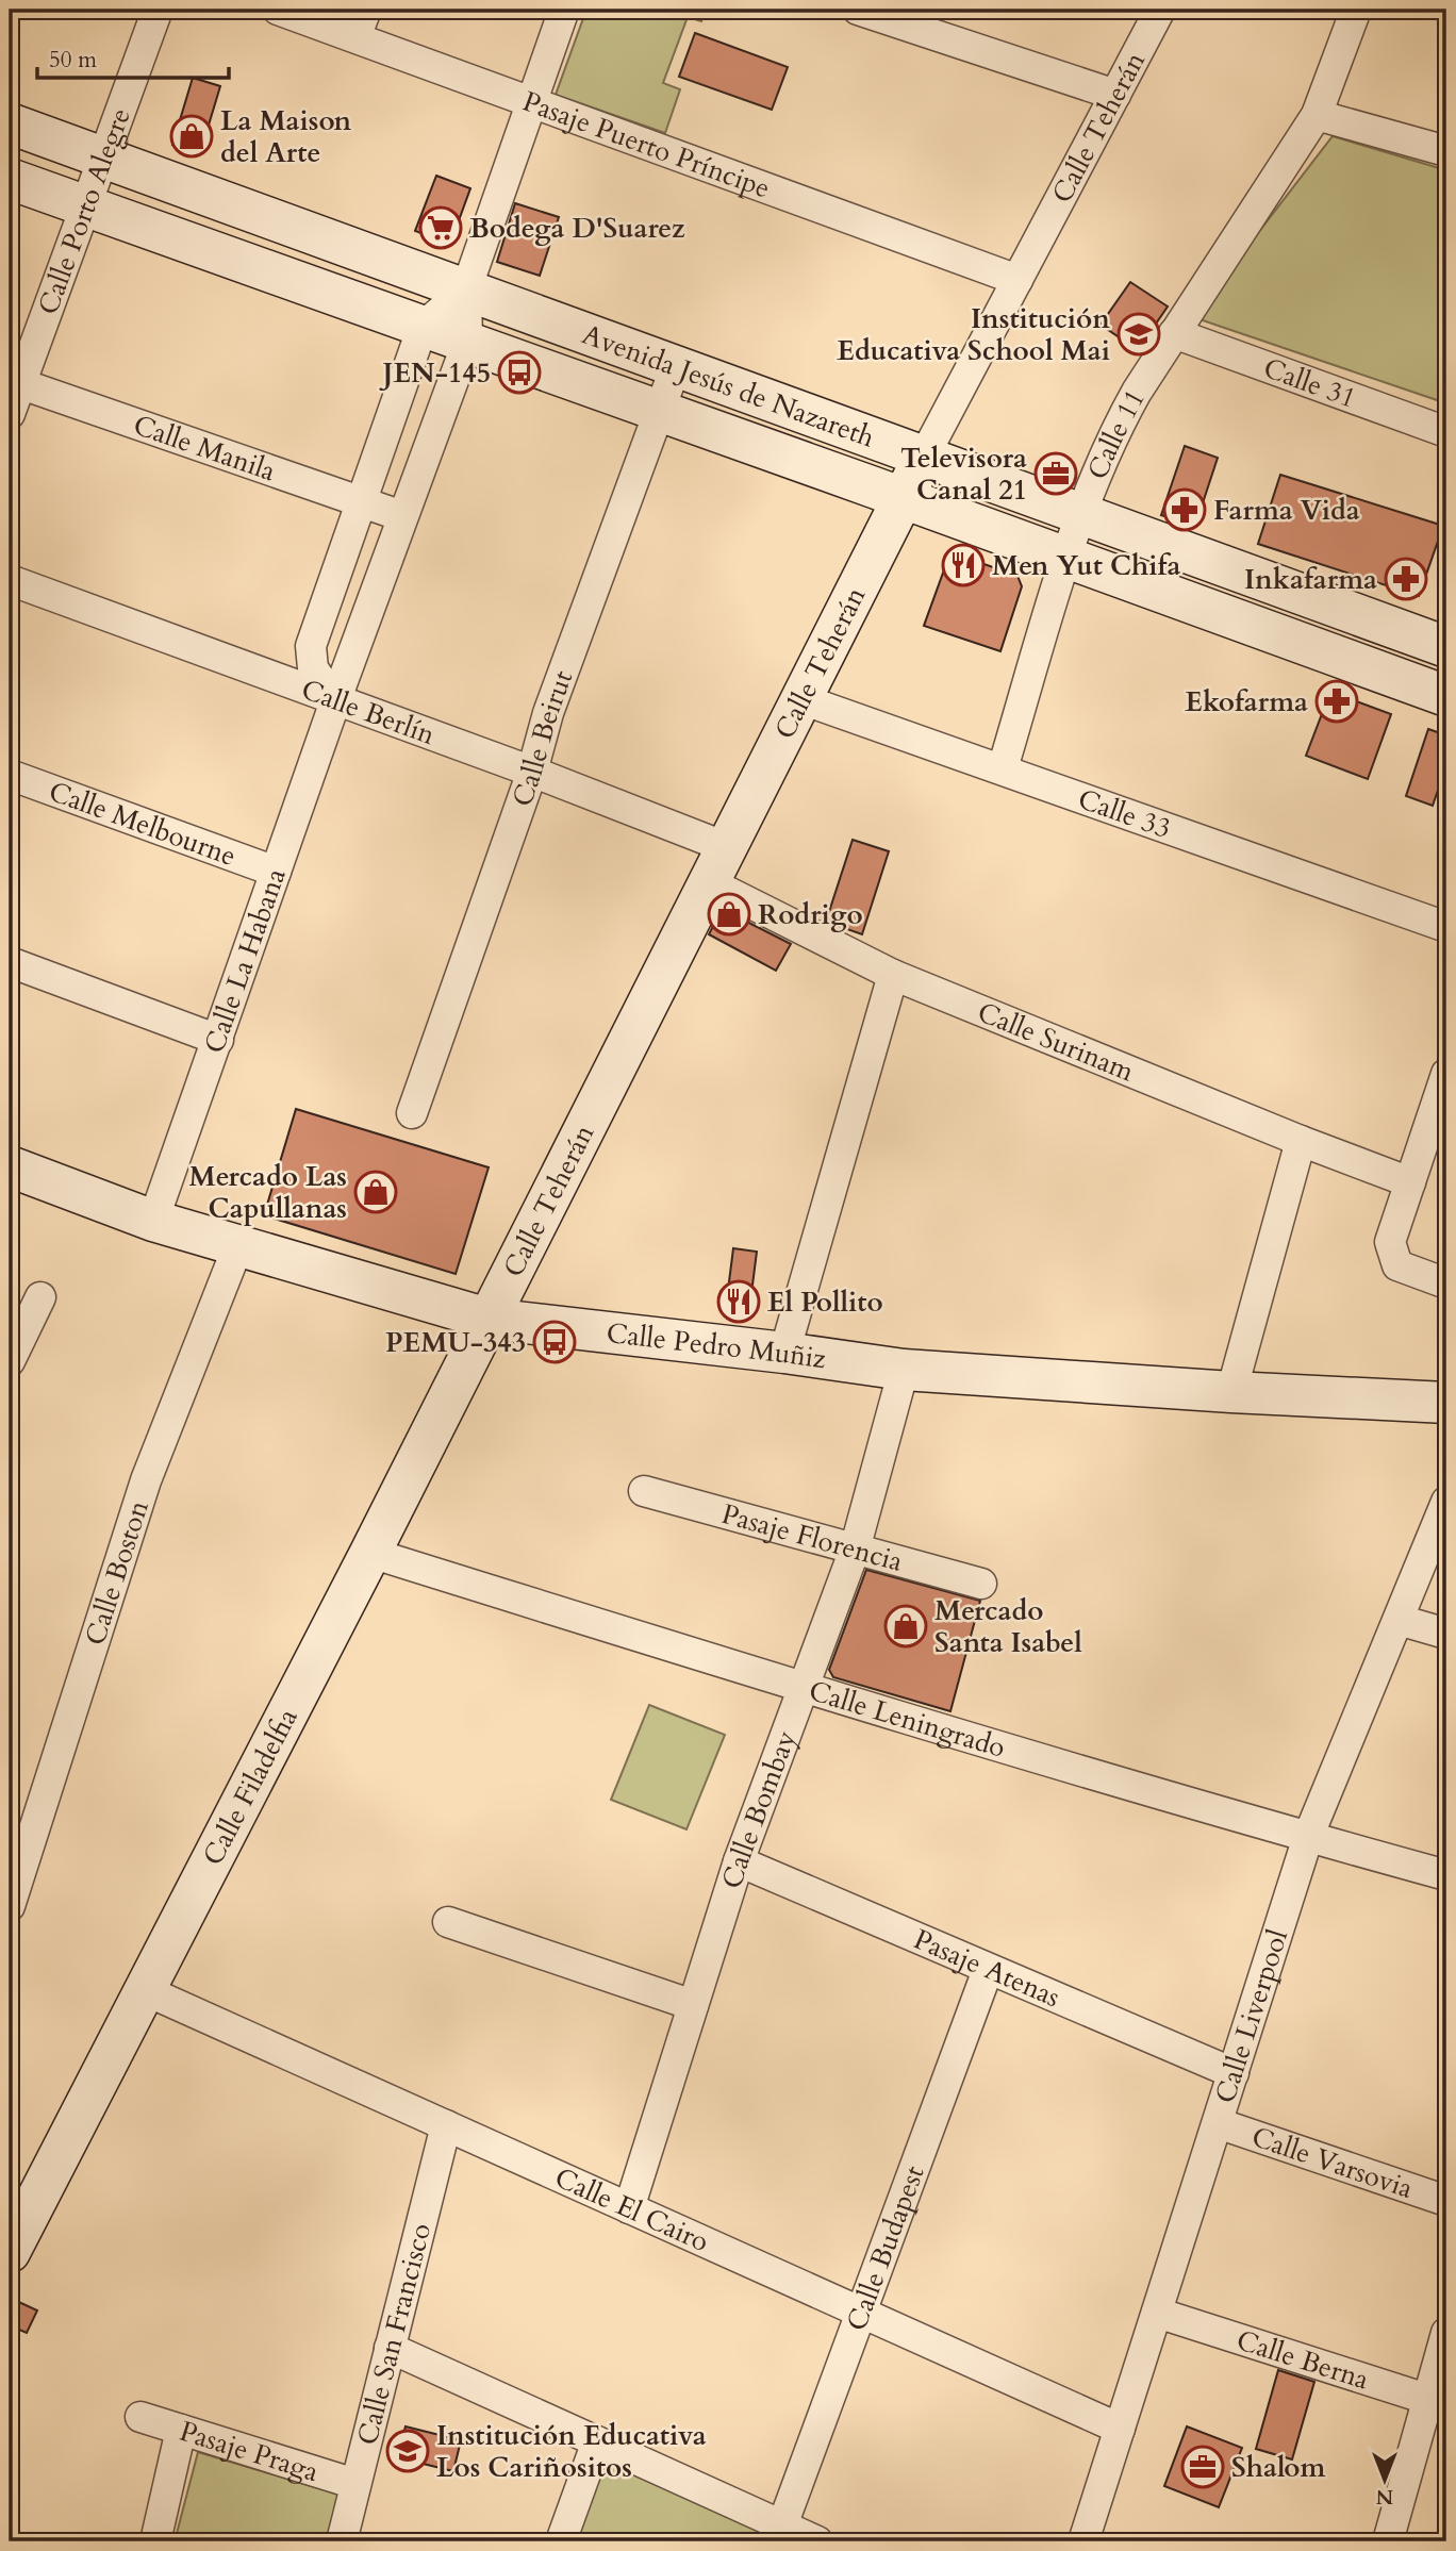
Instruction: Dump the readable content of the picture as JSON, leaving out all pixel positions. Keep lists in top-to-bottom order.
{
  "streets": {
    "street": [
      "Calle Teherán",
      "Pasaje Puerto Príncipe",
      "Calle Porto Alegre",
      "Calle 31",
      "Avenida Jesús de Nazareth",
      "Calle 11",
      "Calle Manila",
      "Calle Berlín",
      "Calle Beirut",
      "Calle 33",
      "Calle Melbourne",
      "Calle La Habana",
      "Calle Surinam",
      "Calle Pedro Muñiz",
      "Pasaje Florencia",
      "Calle Boston",
      "Calle Leningrado",
      "Calle Filadelfia",
      "Calle Bombay",
      "Pasaje Atenas",
      "Calle Liverpool",
      "Calle Varsovia",
      "Calle El Cairo",
      "Calle Budapest",
      "Calle San Francisco",
      "Calle Berna",
      "Pasaje Praga"
    ]
  },
  "crossings": [
    ["Calle Teherán", "Pasaje Puerto Príncipe"],
    ["Calle Teherán", "Avenida Jesús de Nazareth"],
    ["Calle Teherán", "Calle Berlín"],
    ["Calle Teherán", "Calle 33"],
    ["Calle Teherán", "Calle Surinam"],
    ["Calle Teherán", "Calle Pedro Muñiz"],
    ["Calle Teherán", "Calle Filadelfia"],
    ["Pasaje Puerto Príncipe", "Calle La Habana"],
    ["Calle Porto Alegre", "Avenida Jesús de Nazareth"],
    ["Calle Porto Alegre", "Calle Manila"],
    ["Calle 31", "Calle 11"],
    ["Avenida Jesús de Nazareth", "Calle 11"],
    ["Avenida Jesús de Nazareth", "Calle Beirut"],
    ["Avenida Jesús de Nazareth", "Calle La Habana"],
    ["Calle 11", "Calle 33"],
    ["Calle Manila", "Calle La Habana"],
    ["Calle Berlín", "Calle Beirut"],
    ["Calle Berlín", "Calle La Habana"],
    ["Calle Melbourne", "Calle La Habana"],
    ["Calle La Habana", "Calle Pedro Muñiz"],
    ["Calle Pedro Muñiz", "Calle Boston"],
    ["Calle Pedro Muñiz", "Calle Filadelfia"],
    ["Calle Pedro Muñiz", "Calle Bombay"],
    ["Pasaje Florencia", "Calle Bombay"],
    ["Calle Leningrado", "Calle Filadelfia"],
    ["Calle Leningrado", "Calle Bombay"],
    ["Calle Leningrado", "Calle Liverpool"],
    ["Calle Filadelfia", "Calle El Cairo"],
    ["Calle Bombay", "Pasaje Atenas"],
    ["Calle Bombay", "Calle El Cairo"],
    ["Pasaje Atenas", "Calle Liverpool"],
    ["Pasaje Atenas", "Calle Budapest"],
    ["Calle Liverpool", "Calle Varsovia"],
    ["Calle Liverpool", "Calle El Cairo"],
    ["Calle Liverpool", "Calle Berna"],
    ["Calle El Cairo", "Calle Budapest"],
    ["Calle El Cairo", "Calle San Francisco"],
    ["Calle San Francisco", "Pasaje Praga"]
  ],
  "places": {
    "shop": [
      "La Maison del Arte",
      "Rodrigo",
      "Mercado Las Capullanas",
      "Mercado Santa Isabel"
    ],
    "supermarket": ["Bodega D'Suarez"],
    "school or university": ["Institución Educativa School Mai", "Institución Educativa Los Cariñositos"],
    "bus stop": ["JEN-145", "PEMU-343"],
    "office": ["Televisora Canal 21", "Shalom"],
    "pharmacy": ["Farma Vida", "Inkafarma", "Ekofarma"],
    "restaurant": ["Men Yut Chifa", "El Pollito"]
  },
  "scale_bar": "50 m",
  "north": "bottom"
}
